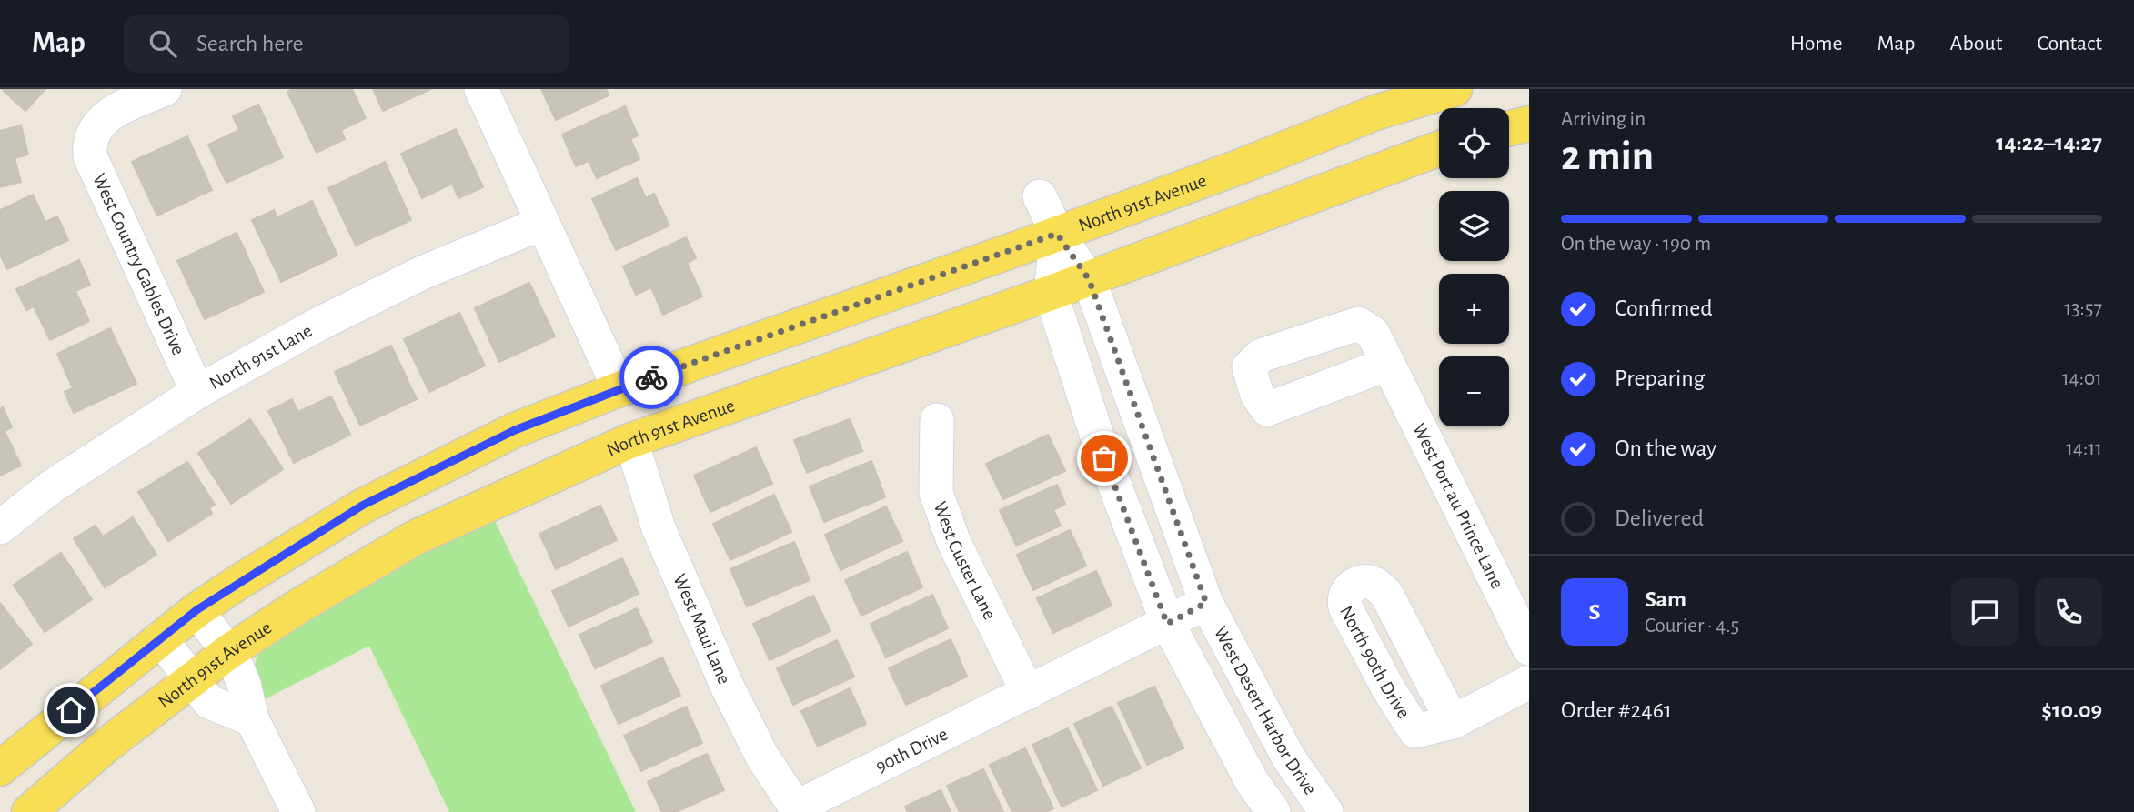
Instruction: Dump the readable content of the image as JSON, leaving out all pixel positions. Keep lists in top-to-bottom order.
{
  "streets": {
    "main road": ["North 91st Avenue"],
    "street": [
      "West Country Gables Drive",
      "North 91st Lane",
      "West Port au Prince Lane",
      "West Custer Lane",
      "West Maui Lane",
      "West Desert Harbor Drive",
      "90th Drive"
    ]
  },
  "crossings": [
    ["North 91st Avenue", "West Maui Lane"],
    ["North 91st Avenue", "West Desert Harbor Drive"],
    ["West Country Gables Drive", "North 91st Lane"],
    ["West Custer Lane", "90th Drive"],
    ["West Maui Lane", "90th Drive"]
  ],
  "page": {
    "header": "Map",
    "search": "Search here",
    "nav": [
      "Home",
      "Map",
      "About",
      "Contact"
    ],
    "heading": ["2 min", "Arriving in", "14:22–14:27"],
    "panel": [
      "Sam",
      "Courier · 4.5",
      "Order #2461",
      "$10.09"
    ],
    "map_buttons": ["+", "−"],
    "bar": "On the way · 190 m",
    "list": [
      ["Confirmed", "13:57"],
      ["Preparing", "14:01"],
      ["On the way", "14:11"],
      "Delivered"
    ],
    "round": "S"
  }
}
